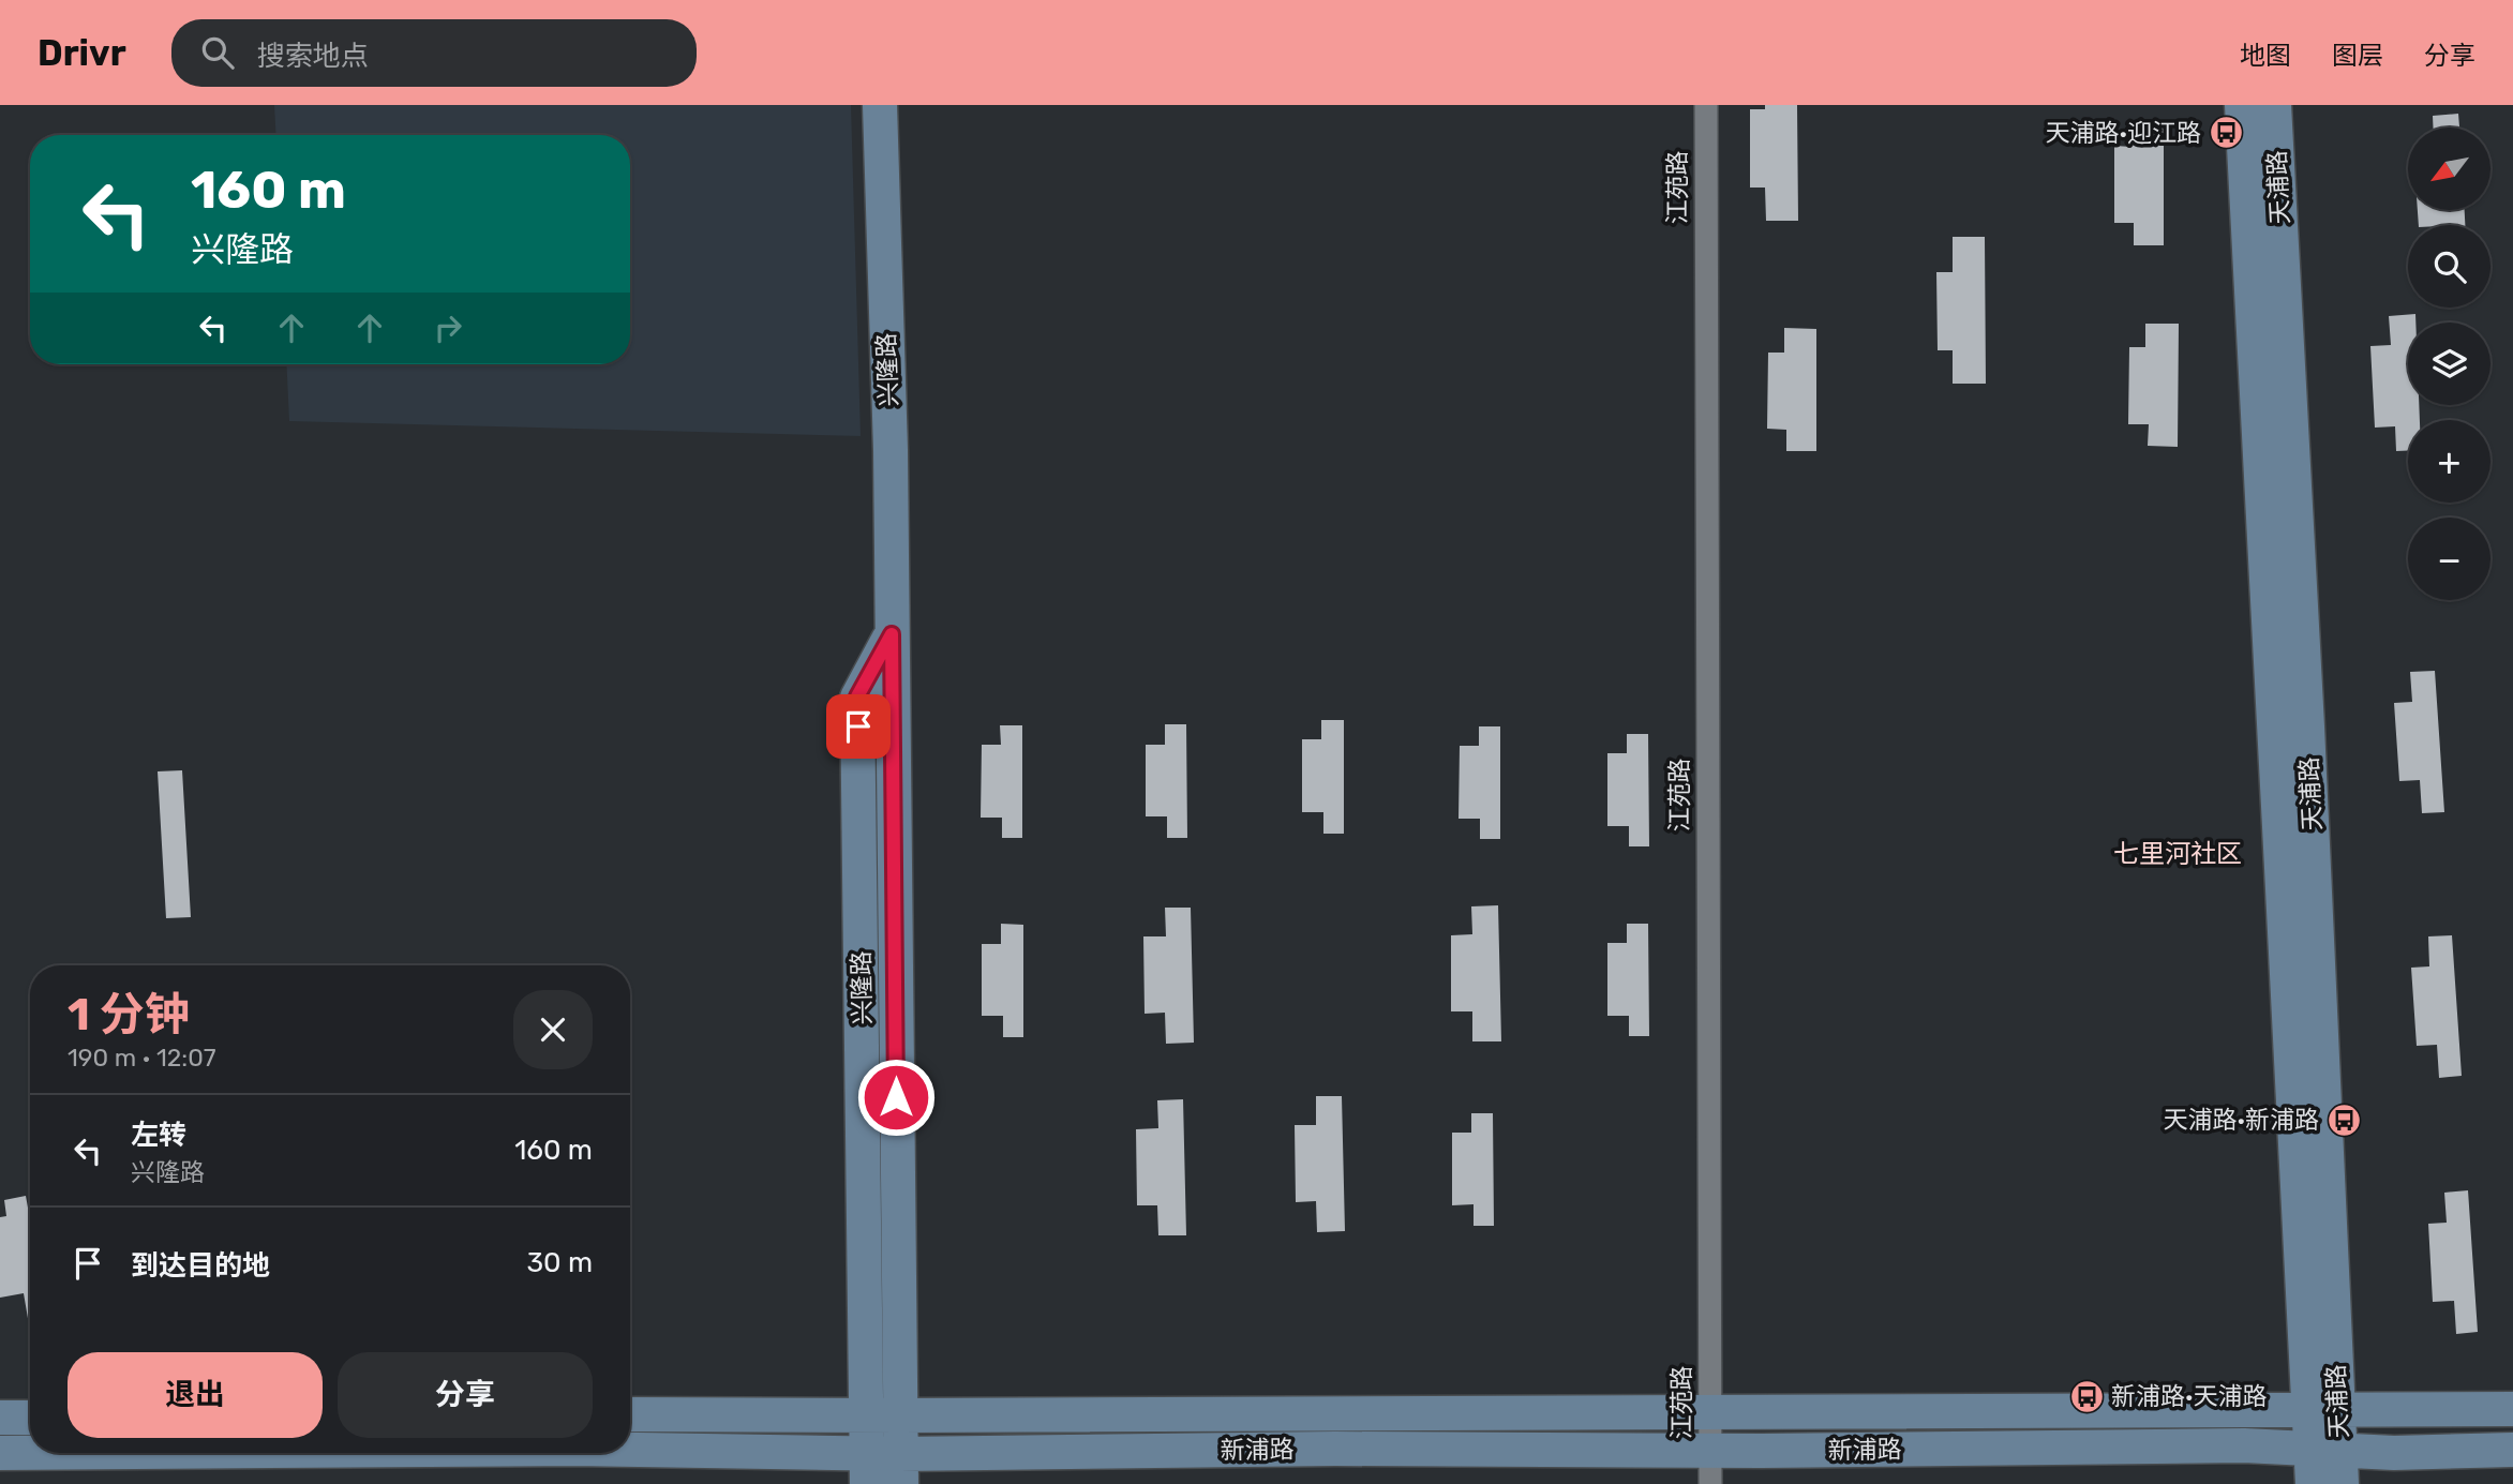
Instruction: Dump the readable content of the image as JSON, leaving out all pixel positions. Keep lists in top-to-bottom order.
{
  "streets": {
    "main road": ["天浦路", "兴隆路", "新浦路"],
    "street": ["江苑路"]
  },
  "crossings": [
    ["江苑路", "新浦路"],
    ["天浦路", "新浦路"],
    ["兴隆路", "新浦路"]
  ],
  "districts": ["七里河社区"],
  "places": {
    "bus stop": ["天浦路·迎江路", "天浦路·新浦路", "新浦路·天浦路"]
  },
  "north": "bottom left",
  "page": {
    "header": "Drivr",
    "search": "搜索地点",
    "nav": ["地图", "图层", "分享"],
    "map_buttons": ["+", "−"],
    "turn": ["160 m", "兴隆路"],
    "heading": ["1 分钟", "190 m · 12:07"],
    "list": [
      {
        "name": "左转",
        "note": "兴隆路",
        "value": "160 m"
      },
      {
        "name": "到达目的地",
        "value": "30 m"
      }
    ],
    "buttons": ["退出", "分享"]
  }
}
